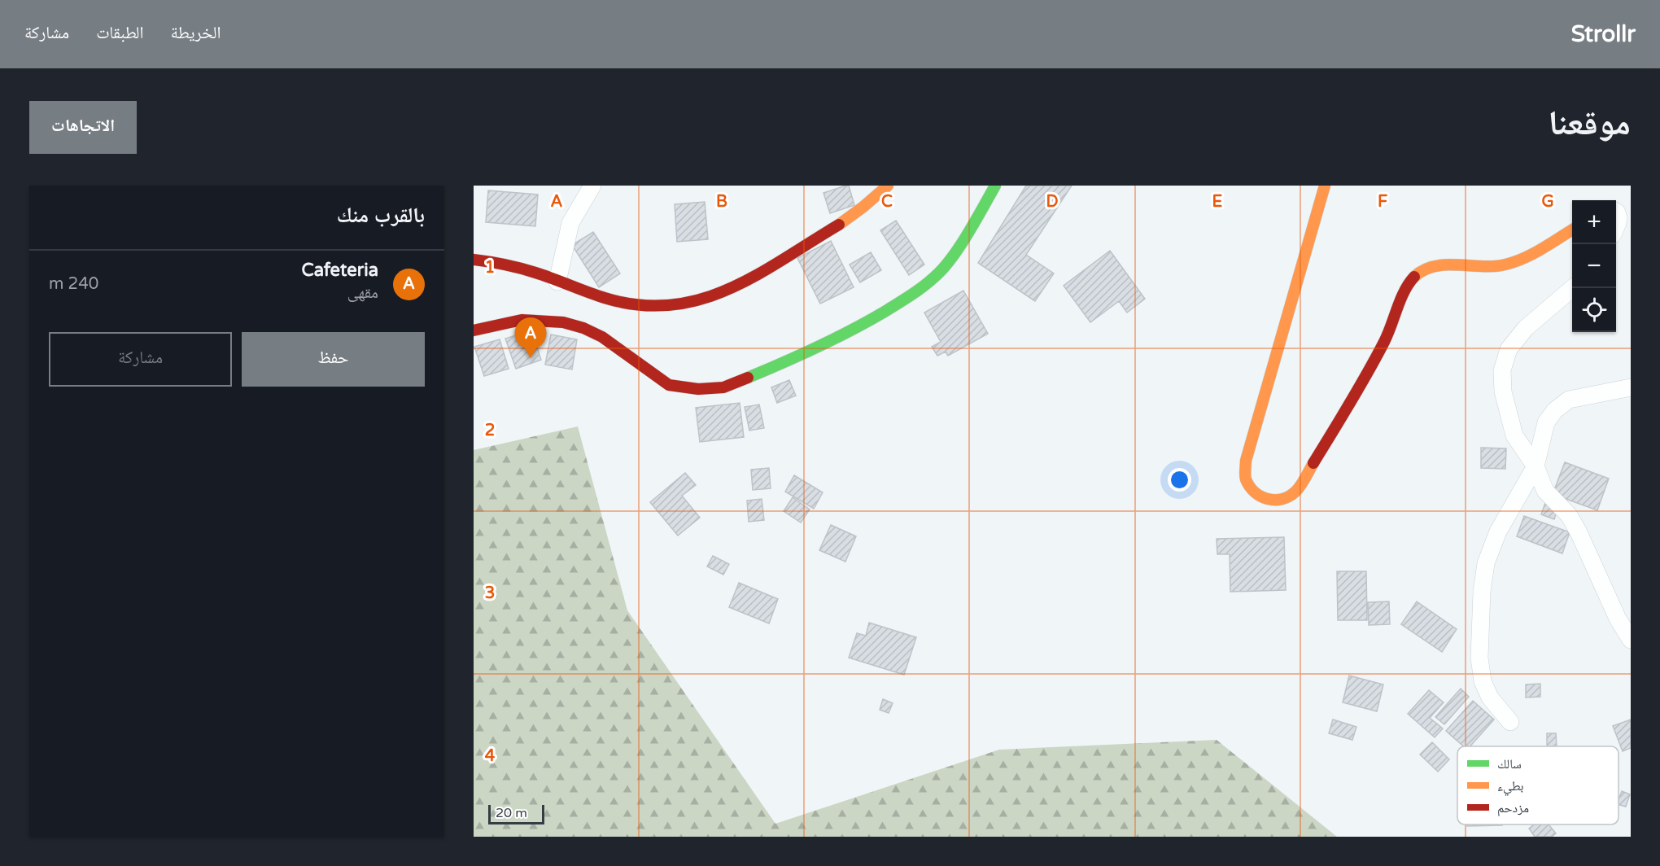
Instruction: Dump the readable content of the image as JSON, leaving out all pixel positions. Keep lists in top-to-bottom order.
{
  "legend": ["سالك", "بطيء", "مزدحم"],
  "scale_bar": "20 m",
  "page": {
    "header": "Strollr",
    "nav": ["الخريطة", "الطبقات", "مشاركة"],
    "title": "موقعنا",
    "buttons": [
      "الاتجاهات",
      ["حفظ", "مشاركة"]
    ],
    "heading": "بالقرب منك",
    "map_buttons": ["+", "−"],
    "list": [
      {
        "mark": "A",
        "name": "Cafeteria",
        "note": "مقهى",
        "value": "240 m"
      }
    ],
    "pins": "A",
    "scale": "20 m"
  },
  "grid": {
    "columns": [
      "A",
      "B",
      "C",
      "D",
      "E",
      "F",
      "G"
    ],
    "rows": [
      "1",
      "2",
      "3",
      "4"
    ]
  }
}
